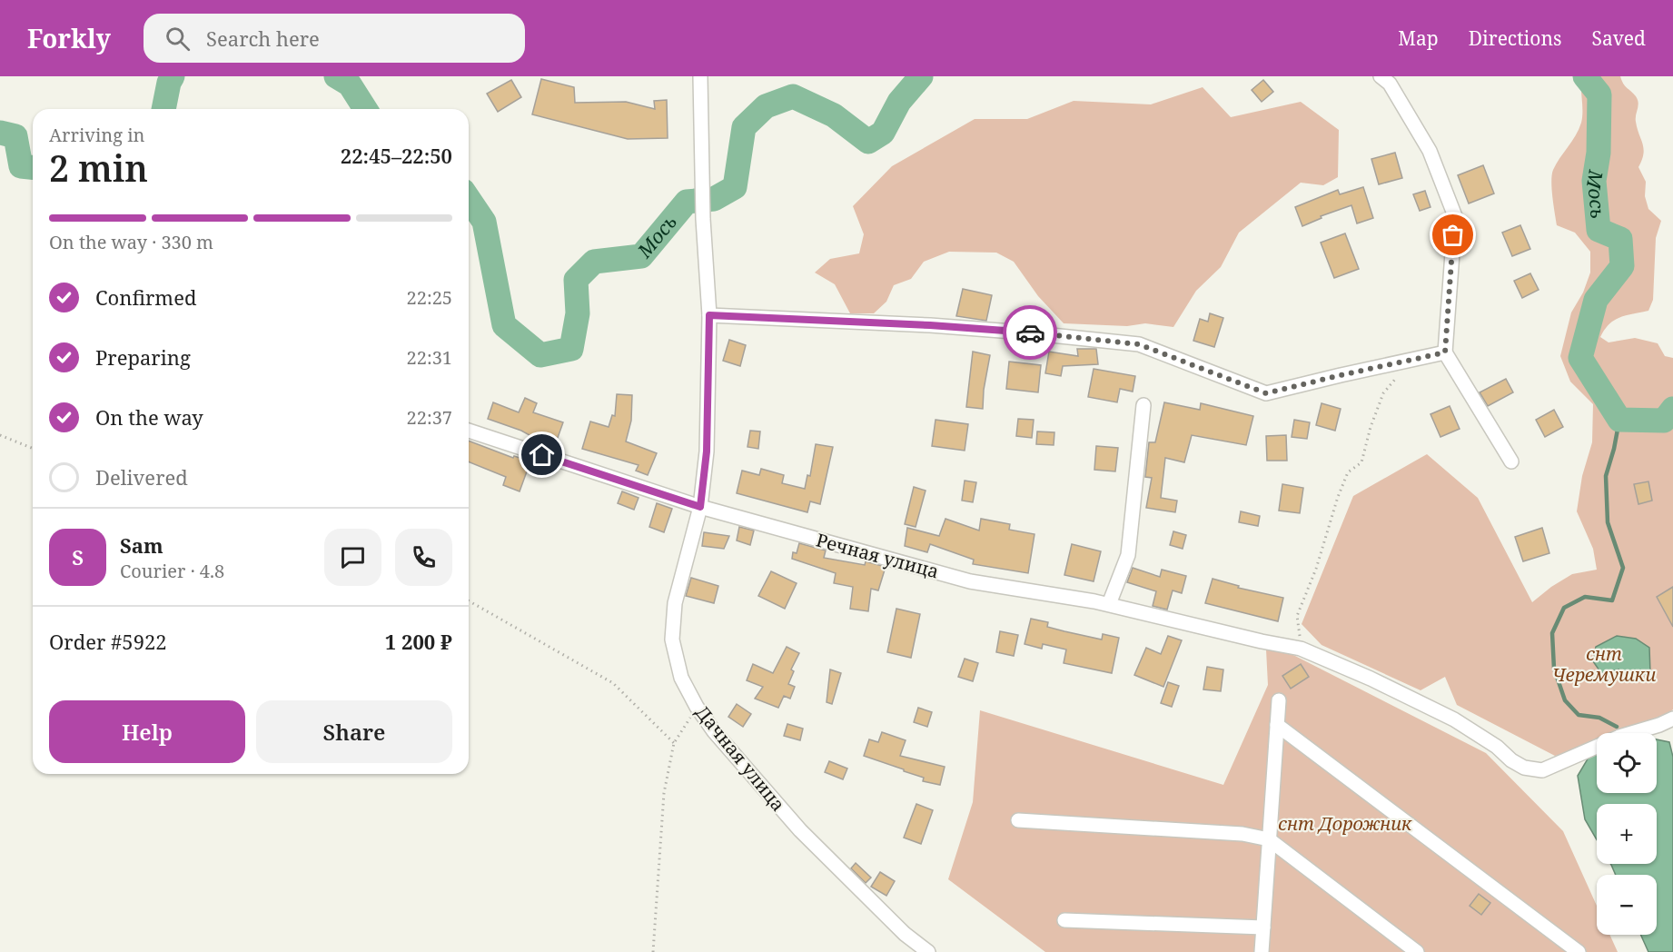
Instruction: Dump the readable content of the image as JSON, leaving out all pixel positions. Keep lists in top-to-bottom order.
{
  "streets": {
    "street": ["Речная улица", "Дачная улица"]
  },
  "crossings": [
    ["Речная улица", "Дачная улица"]
  ],
  "water": ["Мось"],
  "parks": ["снт Черемушки", "снт Дорожник"],
  "page": {
    "header": "Forkly",
    "search": "Search here",
    "nav": ["Map", "Directions", "Saved"],
    "heading": ["2 min", "Arriving in", "22:45–22:50"],
    "panel": [
      "Sam",
      "Courier · 4.8",
      "Order #5922",
      "1 200 ₽"
    ],
    "bar": "On the way · 330 m",
    "list": [
      ["Confirmed", "22:25"],
      ["Preparing", "22:31"],
      ["On the way", "22:37"],
      "Delivered"
    ],
    "round": "S",
    "buttons": ["Help", "Share"],
    "map_buttons": ["+", "−"]
  }
}
